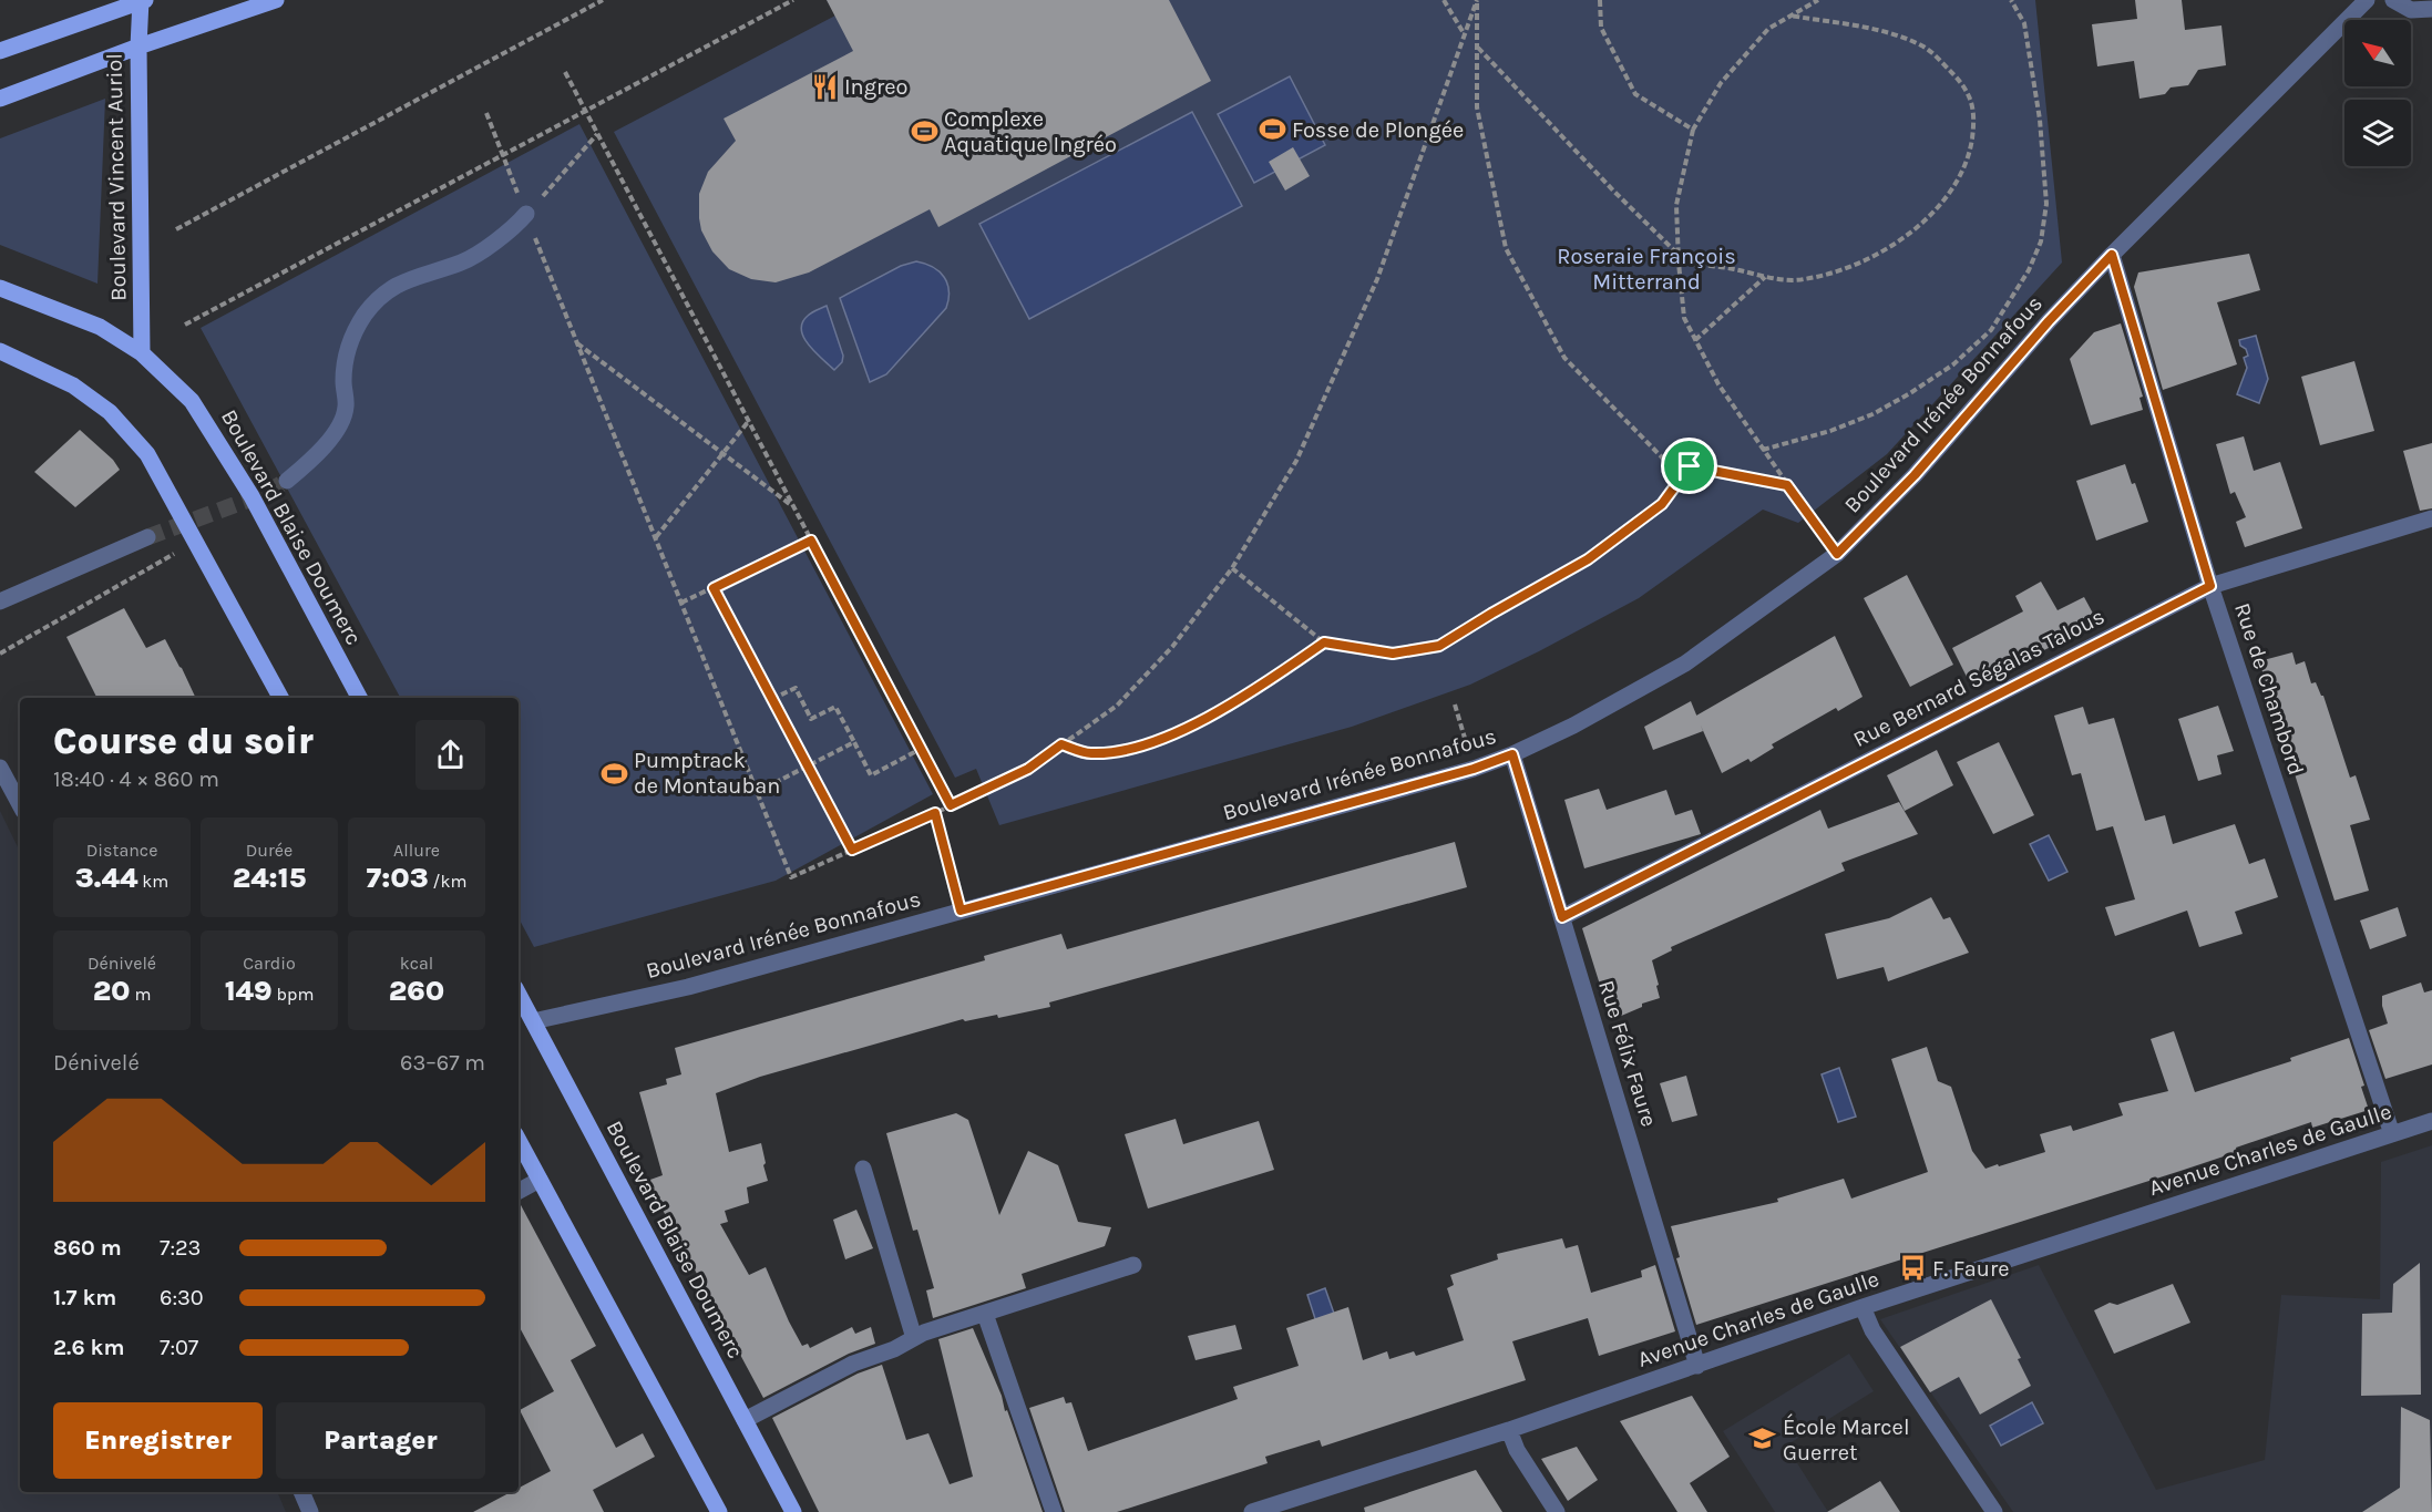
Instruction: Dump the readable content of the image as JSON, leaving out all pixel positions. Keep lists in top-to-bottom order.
{
  "streets": {
    "main road": ["Boulevard Vincent Auriol", "Boulevard Blaise Doumerc"],
    "street": [
      "Boulevard Irénée Bonnafous",
      "Rue Bernard Ségalas Talous",
      "Rue de Chambord",
      "Rue Félix Faure",
      "Avenue Charles de Gaulle"
    ]
  },
  "crossings": [
    ["Boulevard Vincent Auriol", "Boulevard Blaise Doumerc"],
    ["Boulevard Irénée Bonnafous", "Boulevard Blaise Doumerc"],
    ["Boulevard Irénée Bonnafous", "Rue de Chambord"],
    ["Boulevard Irénée Bonnafous", "Rue Félix Faure"],
    ["Rue Bernard Ségalas Talous", "Rue de Chambord"],
    ["Rue Bernard Ségalas Talous", "Rue Félix Faure"],
    ["Rue de Chambord", "Avenue Charles de Gaulle"],
    ["Rue Félix Faure", "Avenue Charles de Gaulle"]
  ],
  "parks": ["Roseraie François Mitterrand"],
  "places": {
    "restaurant": ["Ingreo"],
    "sports": ["Fosse de Plongée", "Complexe Aquatique Ingréo", "Pumptrack de Montauban"],
    "bus stop": ["F. Faure"],
    "school or university": ["École Marcel Guerret"]
  },
  "north": "top left",
  "page": {
    "heading": ["Course du soir", "18:40 · 4 × 860 m"],
    "stats": [
      ["Distance", "3.44 km"],
      ["Durée", "24:15"],
      ["Allure", "7:03 /km"],
      ["Dénivelé", "20 m"],
      ["Cardio", "149 bpm"],
      ["kcal", "260"]
    ],
    "chart": ["Dénivelé", "63–67 m"],
    "list": [
      {
        "name": "860 m",
        "note": "7:23"
      },
      {
        "name": "1.7 km",
        "note": "6:30"
      },
      {
        "name": "2.6 km",
        "note": "7:07"
      }
    ],
    "buttons": ["Enregistrer", "Partager"]
  }
}
